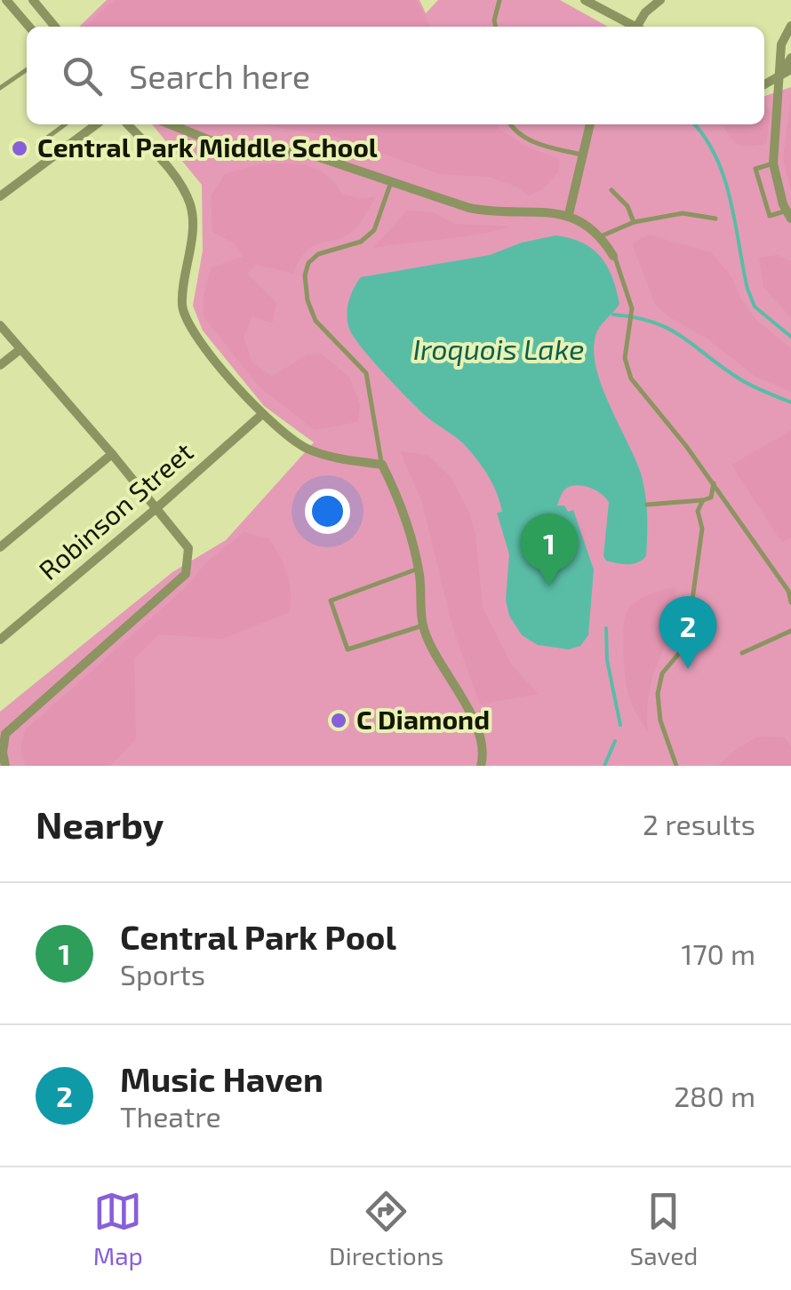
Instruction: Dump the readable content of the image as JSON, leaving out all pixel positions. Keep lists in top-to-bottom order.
{
  "streets": {
    "street": ["Robinson Street"]
  },
  "water": ["Iroquois Lake"],
  "places": ["Central Park Middle School", "C Diamond"],
  "page": {
    "search": "Search here",
    "pins": ["1", "2"],
    "heading": ["Nearby", "2 results"],
    "list": [
      {
        "mark": "1",
        "name": "Central Park Pool",
        "note": "Sports",
        "value": "170 m"
      },
      {
        "mark": "2",
        "name": "Music Haven",
        "note": "Theatre",
        "value": "280 m"
      }
    ],
    "nav": ["Map", "Directions", "Saved"]
  }
}
